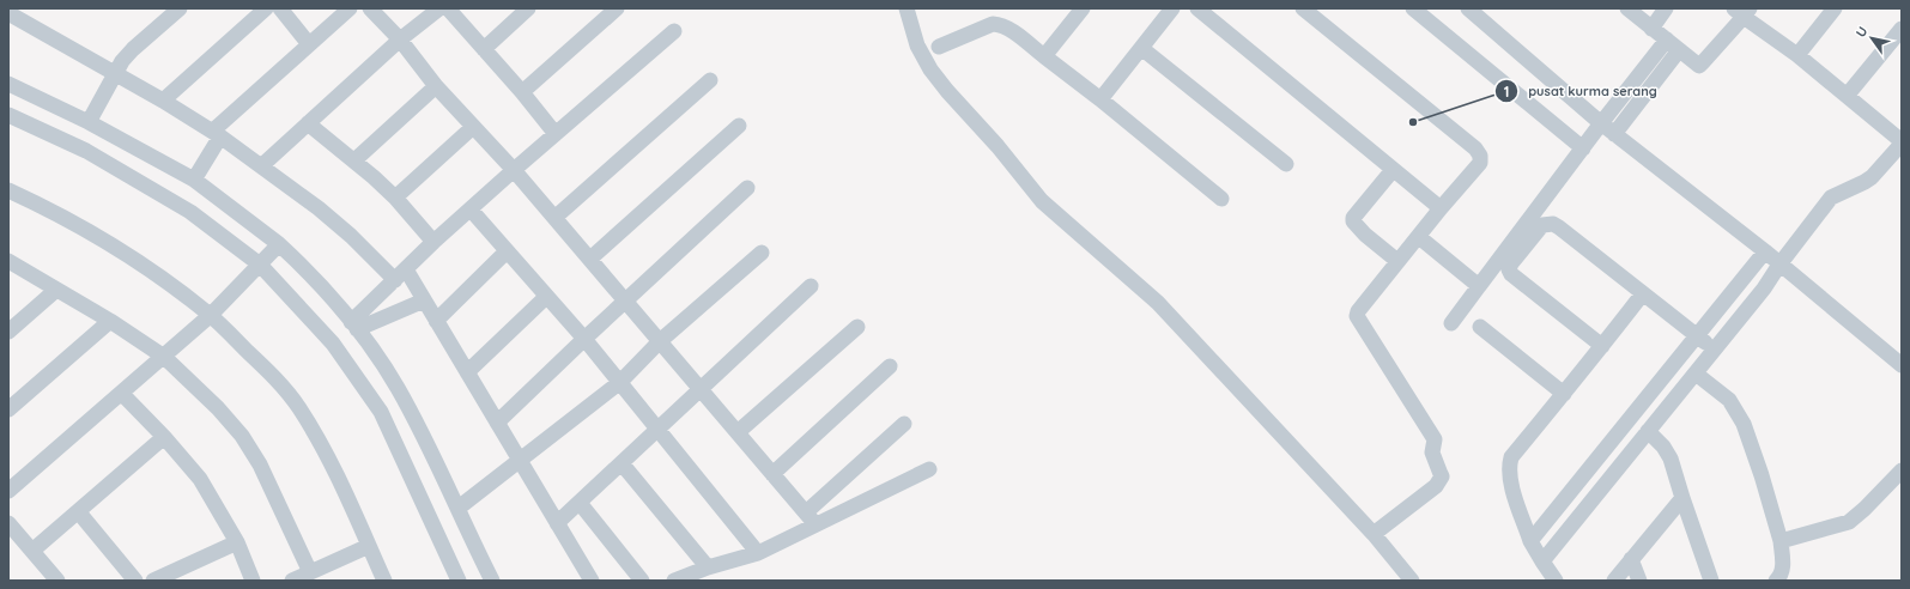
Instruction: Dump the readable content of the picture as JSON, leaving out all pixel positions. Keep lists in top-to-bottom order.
{
  "places": ["pusat kurma serang"],
  "north": "top left"
}
